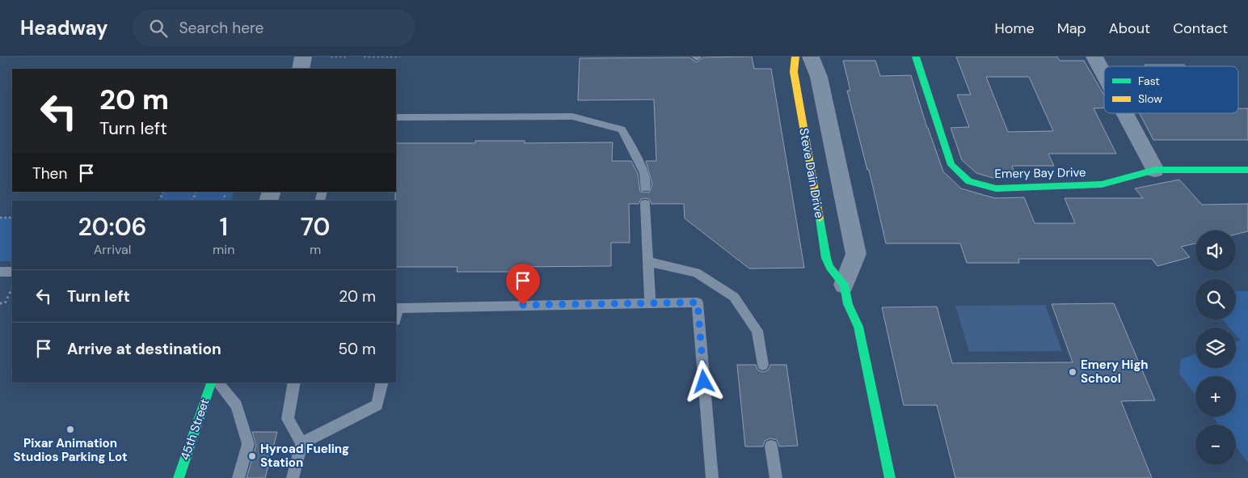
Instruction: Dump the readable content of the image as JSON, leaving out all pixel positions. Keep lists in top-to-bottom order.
{
  "streets": {
    "street": ["Steve Dain Drive", "Emery Bay Drive", "45th Street"]
  },
  "places": ["Emery High School", "Pixar Animation Studios Parking Lot", "Hyroad Fueling Station"],
  "legend": ["Fast", "Slow"],
  "page": {
    "header": "Headway",
    "search": "Search here",
    "nav": [
      "Home",
      "Map",
      "About",
      "Contact"
    ],
    "turn": ["20 m", "Turn left"],
    "then": "Then",
    "eta": [
      "20:06",
      "Arrival",
      "1",
      "min",
      "70",
      "m"
    ],
    "map_buttons": ["+", "−"],
    "list": [
      {
        "name": "Turn left",
        "value": "20 m"
      },
      {
        "name": "Arrive at destination",
        "value": "50 m"
      }
    ]
  }
}
